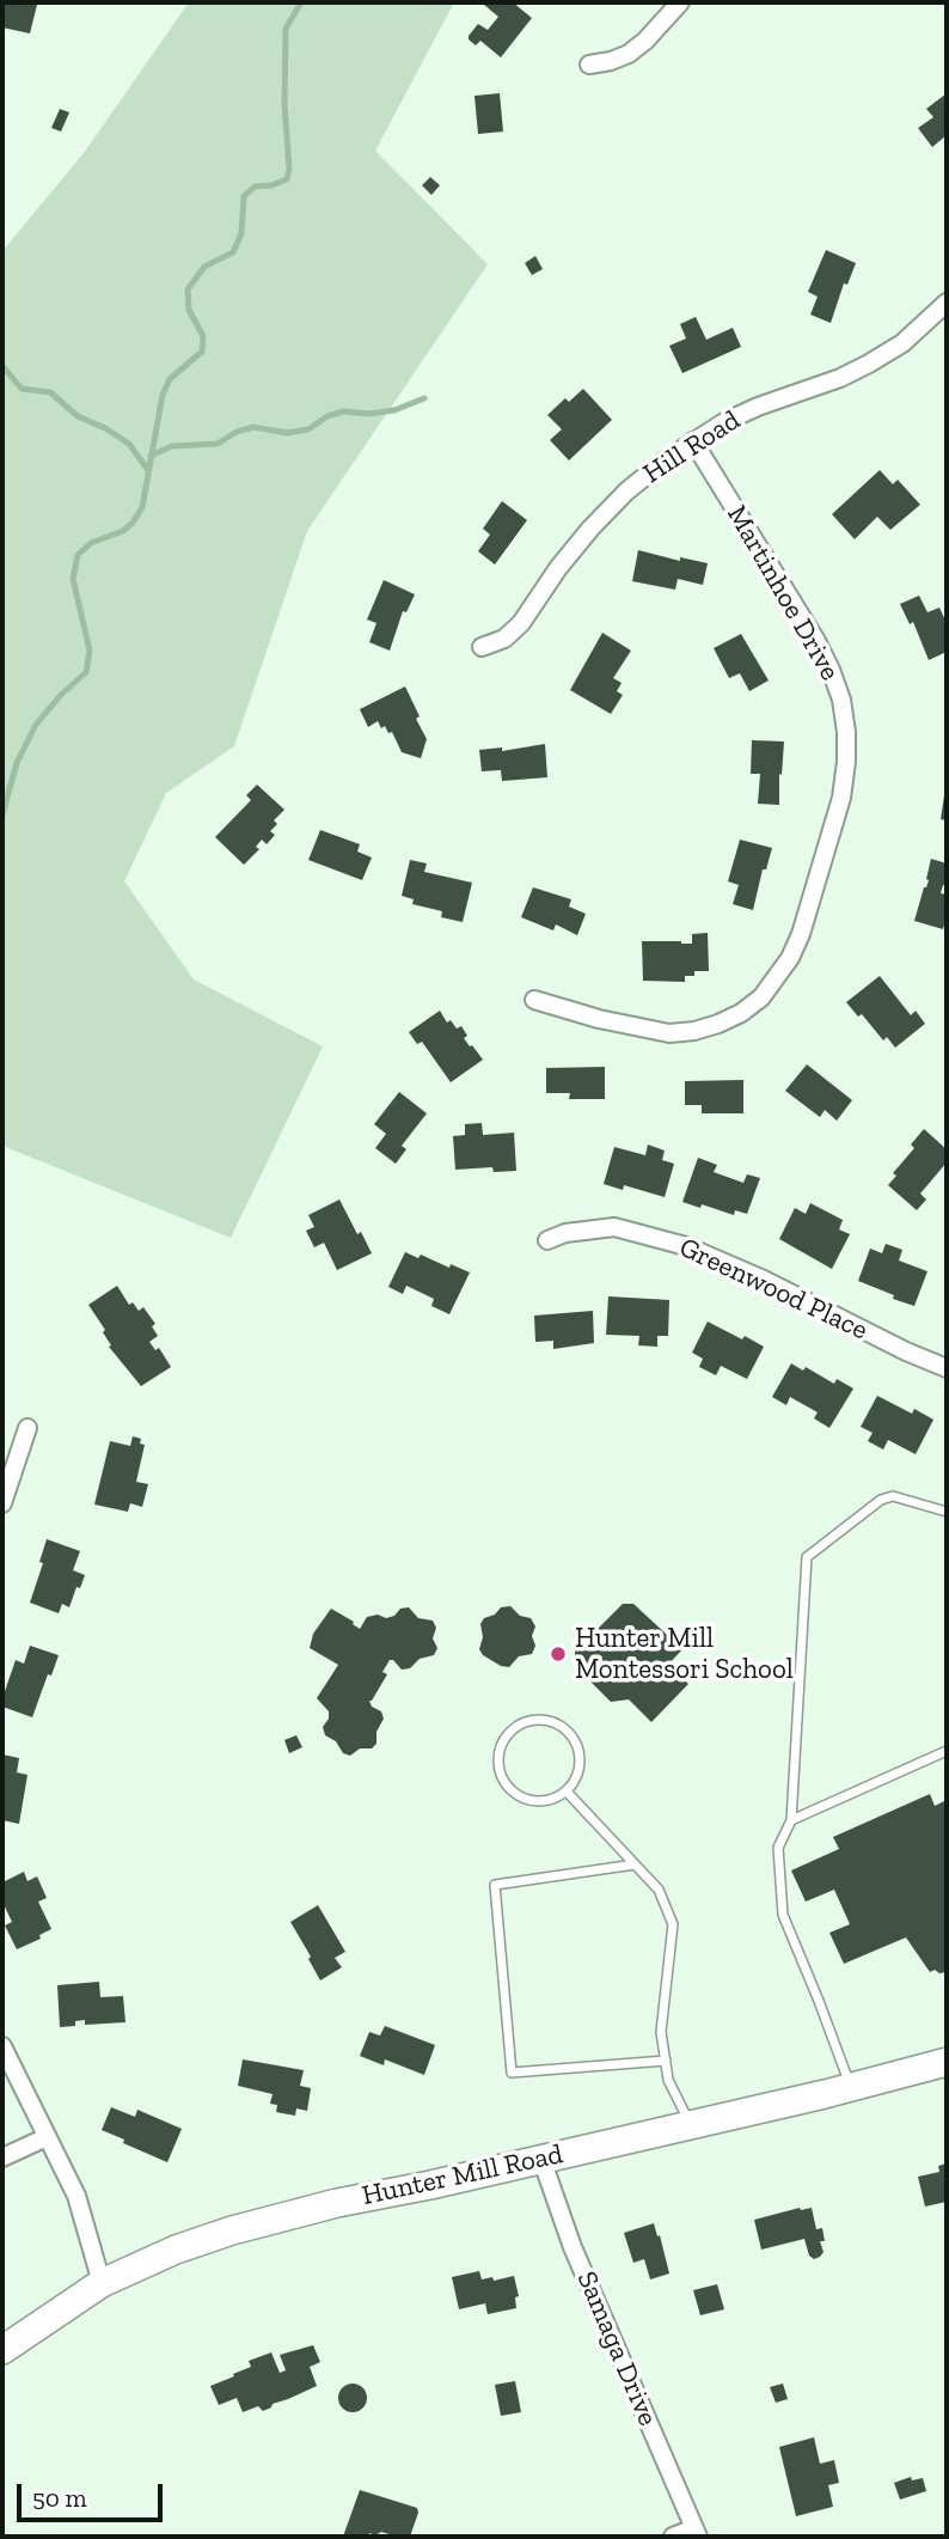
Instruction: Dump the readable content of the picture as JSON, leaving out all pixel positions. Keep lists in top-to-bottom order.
{
  "streets": {
    "main road": ["Hunter Mill Road"],
    "street": [
      "Hill Road",
      "Martinhoe Drive",
      "Greenwood Place",
      "Samaga Drive"
    ]
  },
  "crossings": [
    ["Hill Road", "Martinhoe Drive"],
    ["Hunter Mill Road", "Samaga Drive"]
  ],
  "places": ["Hunter Mill Montessori School"],
  "scale_bar": "50 m"
}
